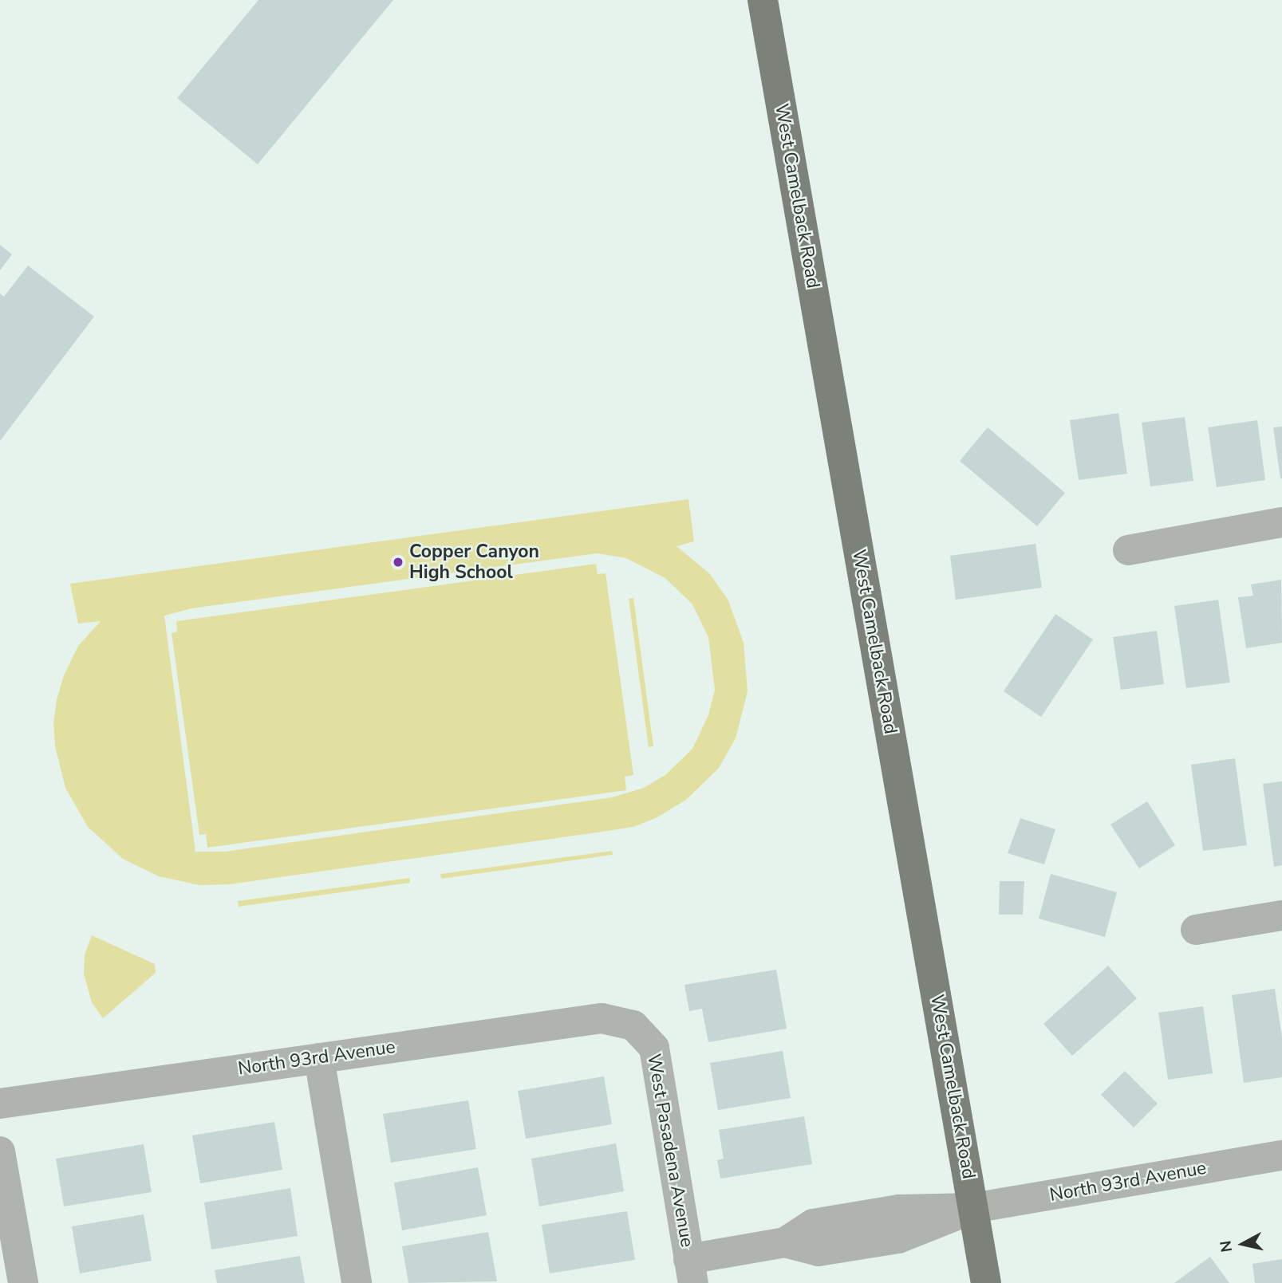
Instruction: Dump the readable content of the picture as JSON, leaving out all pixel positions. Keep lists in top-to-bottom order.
{
  "streets": {
    "main road": ["West Camelback Road"],
    "street": ["North 93rd Avenue", "West Pasadena Avenue"]
  },
  "crossings": [
    ["West Camelback Road", "North 93rd Avenue"],
    ["North 93rd Avenue", "West Pasadena Avenue"]
  ],
  "places": ["Copper Canyon High School"],
  "north": "left"
}
